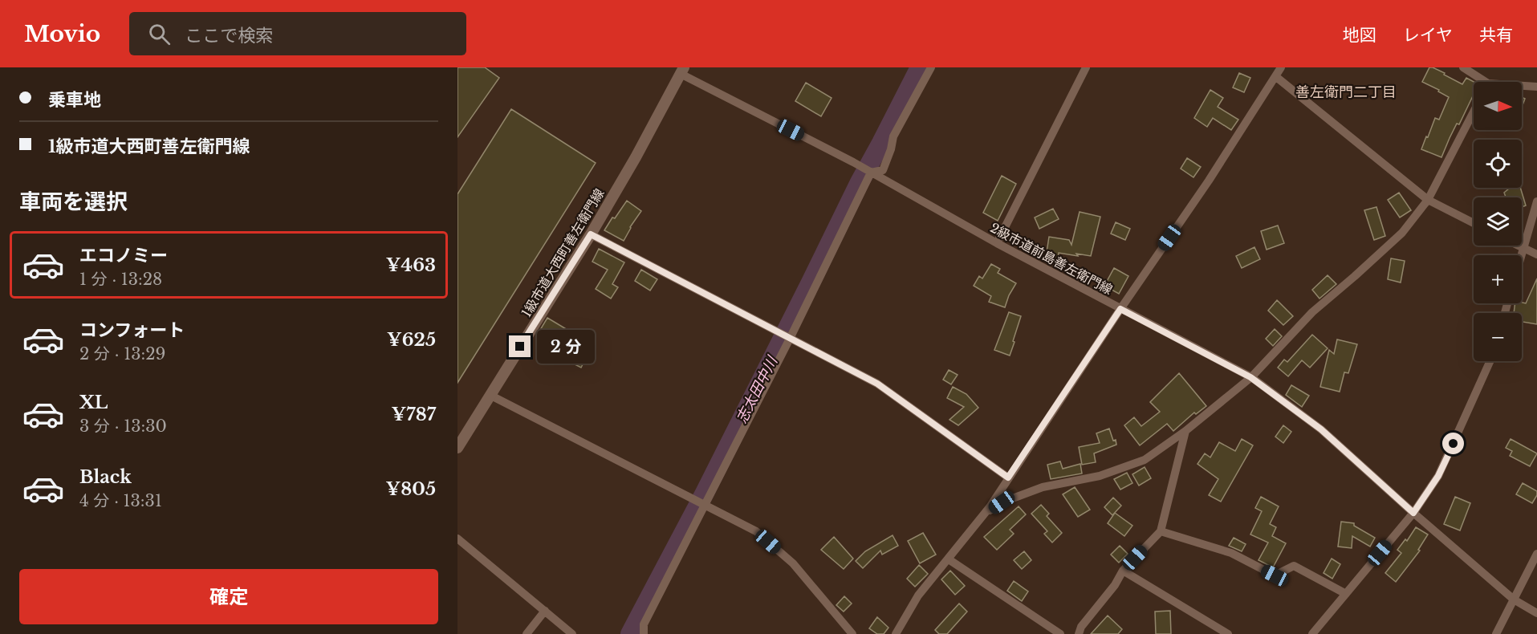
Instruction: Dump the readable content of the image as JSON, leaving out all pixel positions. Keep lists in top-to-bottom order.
{
  "streets": {
    "street": ["1級市道大西町善左衛門線", "2級市道前島善左衛門線"]
  },
  "crossings": [
    ["1級市道大西町善左衛門線", "2級市道前島善左衛門線"]
  ],
  "districts": ["善左衛門二丁目"],
  "water": ["志太田中川"],
  "north": "right",
  "page": {
    "header": "Movio",
    "search": "ここで検索",
    "nav": ["地図", "レイヤ", "共有"],
    "banner": ["乗車地", "1級市道大西町善左衛門線"],
    "map_buttons": ["+", "−"],
    "heading": "車両を選択",
    "list": [
      {
        "name": "エコノミー",
        "note": "1 分 · 13:28",
        "value": "¥463"
      },
      {
        "name": "コンフォート",
        "note": "2 分 · 13:29",
        "value": "¥625"
      },
      {
        "name": "XL",
        "note": "3 分 · 13:30",
        "value": "¥787"
      },
      {
        "name": "Black",
        "note": "4 分 · 13:31",
        "value": "¥805"
      }
    ],
    "bubble": "2 分",
    "buttons": "確定"
  }
}
